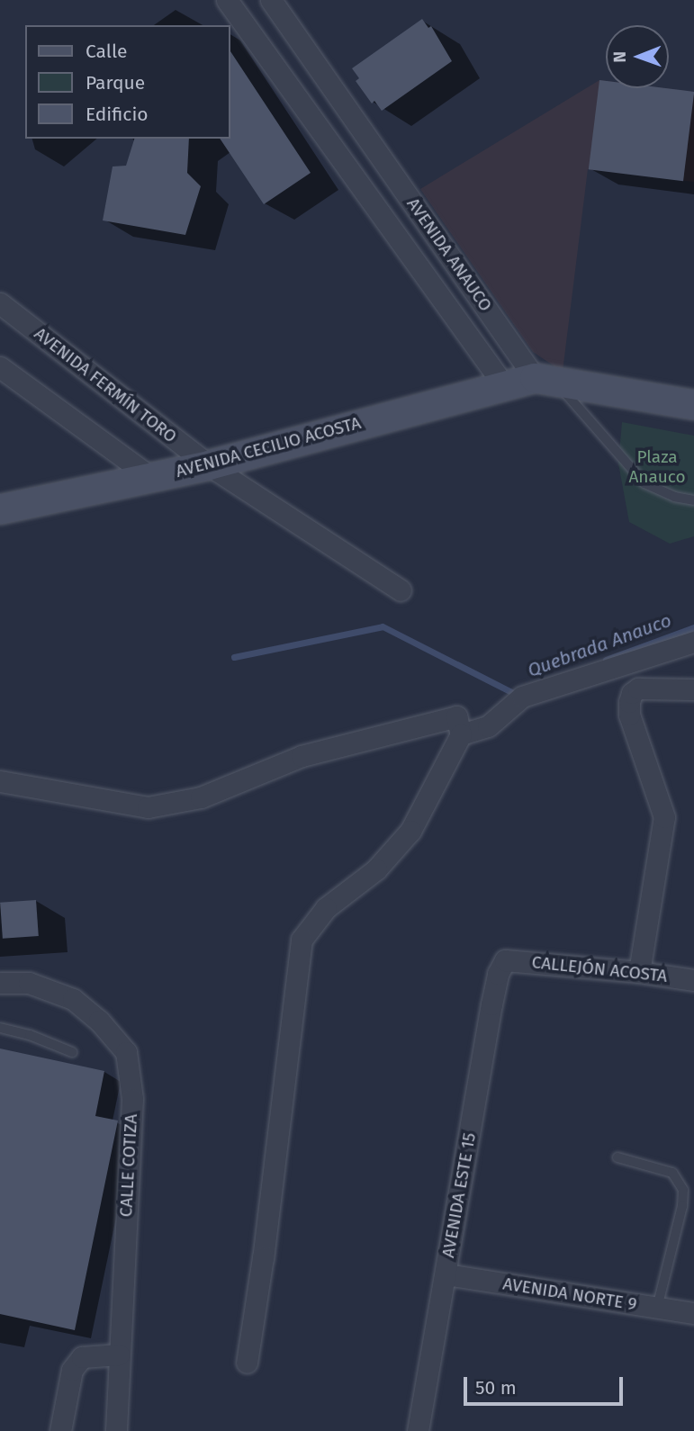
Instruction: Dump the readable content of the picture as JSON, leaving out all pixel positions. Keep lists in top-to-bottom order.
{
  "streets": {
    "main road": ["AVENIDA CECILIO ACOSTA"],
    "street": [
      "AVENIDA ANAUCO",
      "AVENIDA FERMÍN TORO",
      "CALLEJÓN ACOSTA",
      "CALLE COTIZA",
      "AVENIDA ESTE 15",
      "AVENIDA NORTE 9"
    ]
  },
  "crossings": [
    ["AVENIDA ANAUCO", "AVENIDA CECILIO ACOSTA"],
    ["AVENIDA FERMÍN TORO", "AVENIDA CECILIO ACOSTA"],
    ["CALLEJÓN ACOSTA", "AVENIDA ESTE 15"],
    ["AVENIDA ESTE 15", "AVENIDA NORTE 9"]
  ],
  "water": ["Quebrada Anauco"],
  "parks": ["Plaza Anauco"],
  "legend": ["Calle", "Parque", "Edificio"],
  "scale_bar": "50 m",
  "north": "left"
}
